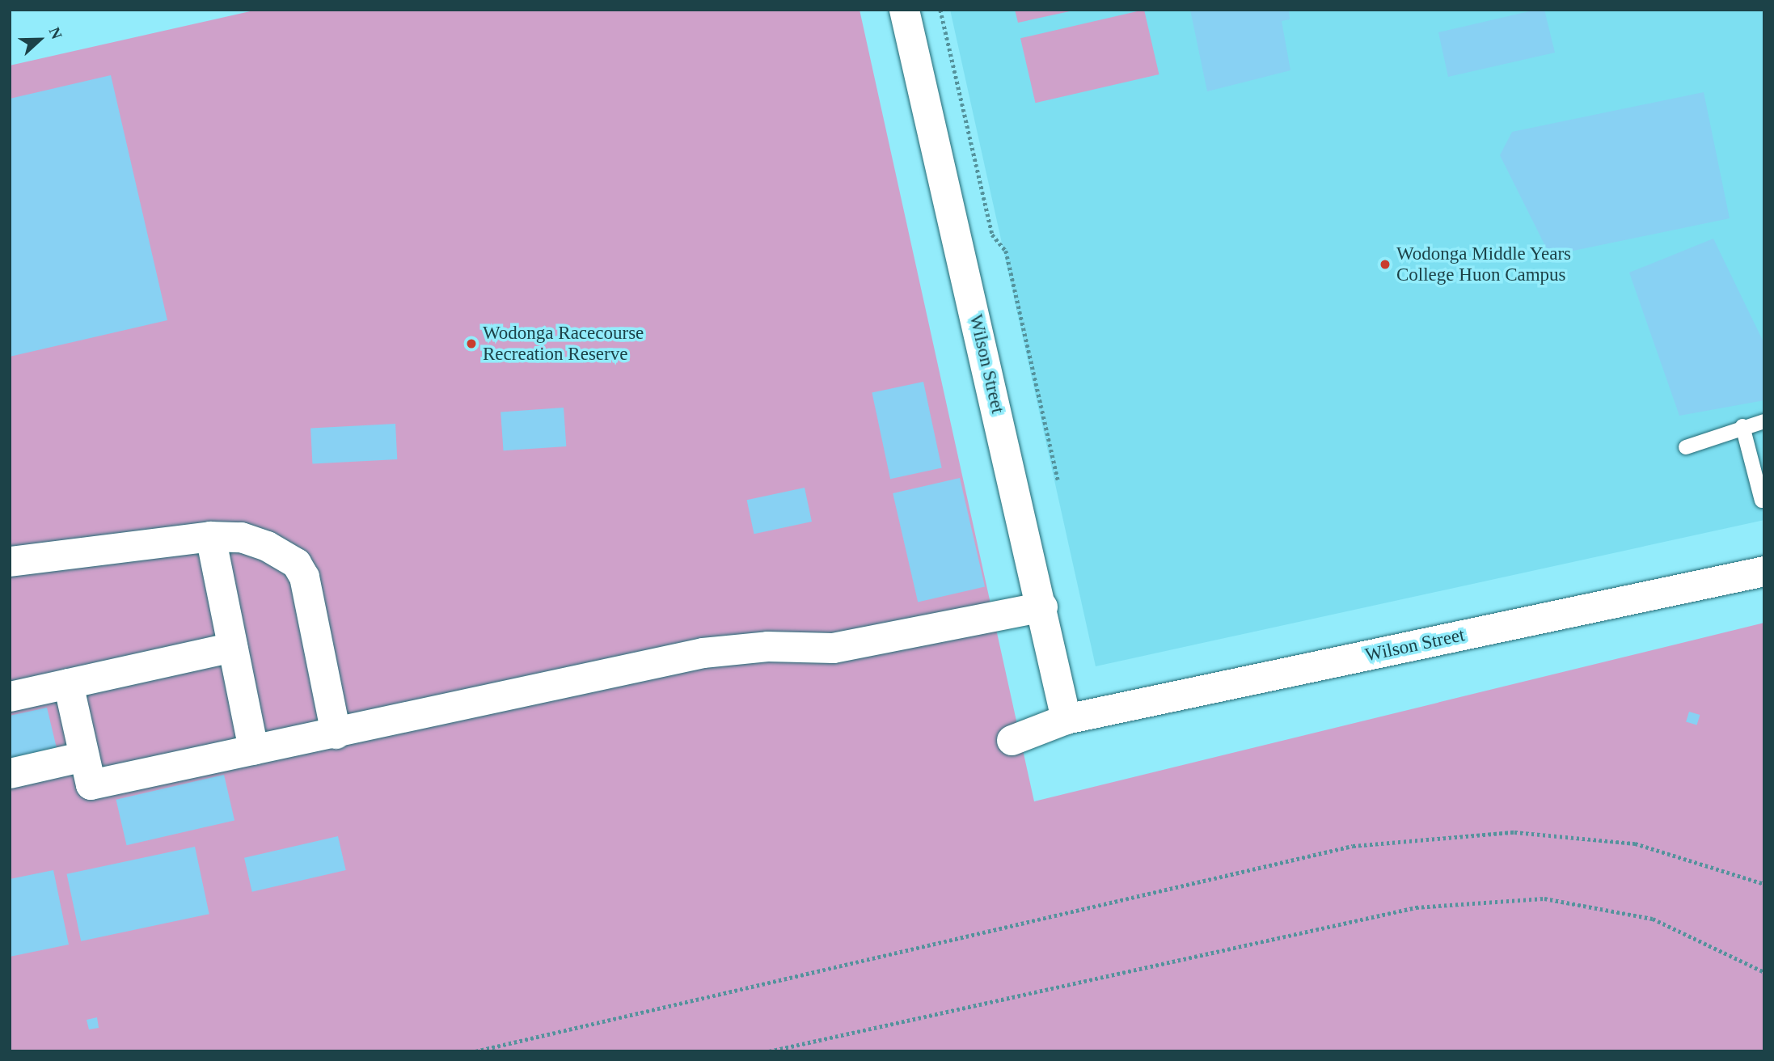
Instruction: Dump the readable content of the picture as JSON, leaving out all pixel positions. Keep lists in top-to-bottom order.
{
  "streets": {
    "street": ["Wilson Street"]
  },
  "places": ["Wodonga Middle Years College Huon Campus", "Wodonga Racecourse Recreation Reserve"],
  "north": "right"
}
